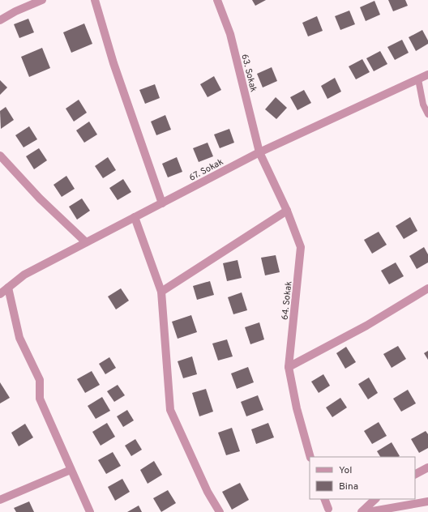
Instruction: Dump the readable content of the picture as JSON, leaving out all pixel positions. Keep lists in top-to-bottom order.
{
  "streets": {
    "street": ["63. Sokak", "67. Sokak", "64. Sokak"]
  },
  "crossings": [
    ["63. Sokak", "67. Sokak"],
    ["63. Sokak", "64. Sokak"],
    ["67. Sokak", "64. Sokak"]
  ],
  "legend": ["Yol", "Bina"]
}
